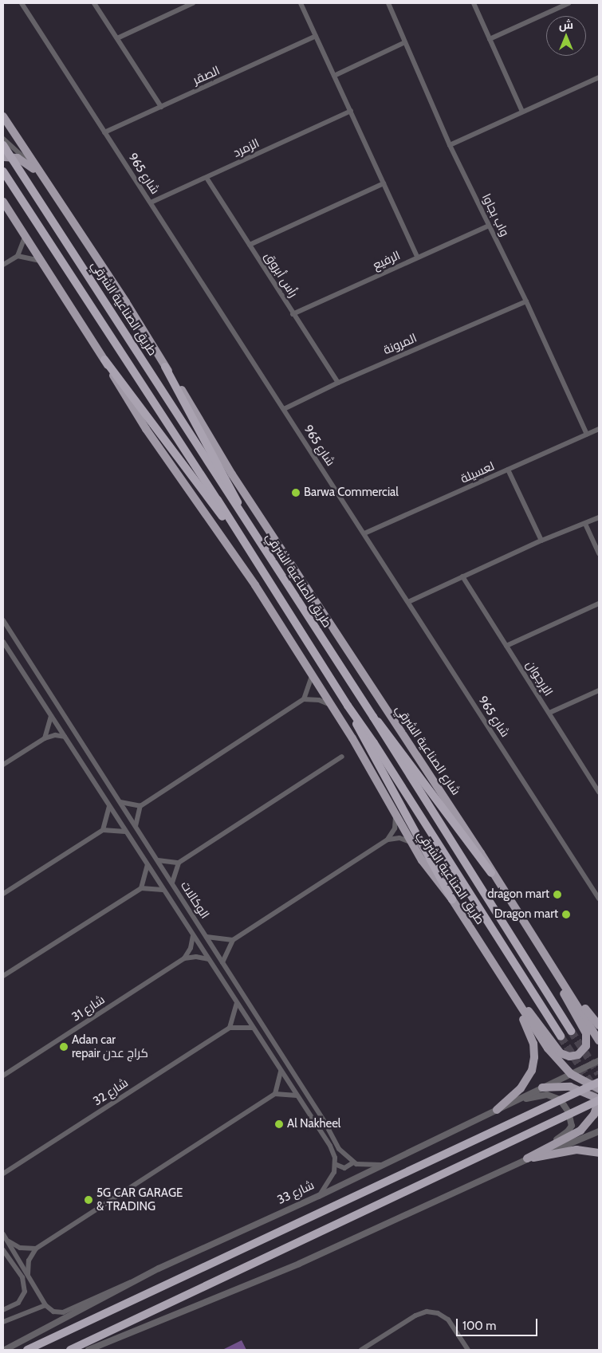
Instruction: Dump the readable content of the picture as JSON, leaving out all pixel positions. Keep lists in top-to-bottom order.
{
  "streets": {
    "highway": ["طريق الصناعية الشرقي"],
    "main road": ["شارع الصناعية الشرقي"],
    "street": [
      "الصقر",
      "الزمرد",
      "شارع 965",
      "واب بجاوا",
      "الرفيع",
      "رأس أبروق",
      "المرونة",
      "لعسيلة",
      "الإرجوان",
      "الوكالات",
      "شارع 31",
      "شارع 32",
      "شارع 33"
    ]
  },
  "crossings": [
    ["الصقر", "شارع 965"],
    ["الزمرد", "شارع 965"],
    ["الزمرد", "رأس أبروق"],
    ["شارع 965", "المرونة"],
    ["شارع 965", "لعسيلة"],
    ["واب بجاوا", "الرفيع"],
    ["واب بجاوا", "المرونة"],
    ["واب بجاوا", "لعسيلة"],
    ["الرفيع", "رأس أبروق"],
    ["رأس أبروق", "المرونة"],
    ["طريق الصناعية الشرقي", "شارع الصناعية الشرقي"]
  ],
  "places": [
    "Barwa Commercial",
    "dragon mart",
    "Dragon mart",
    "Adan car repair كراج عدن",
    "Al Nakheel",
    "5G CAR GARAGE & TRADING"
  ],
  "scale_bar": "100 m",
  "north": "top"
}
